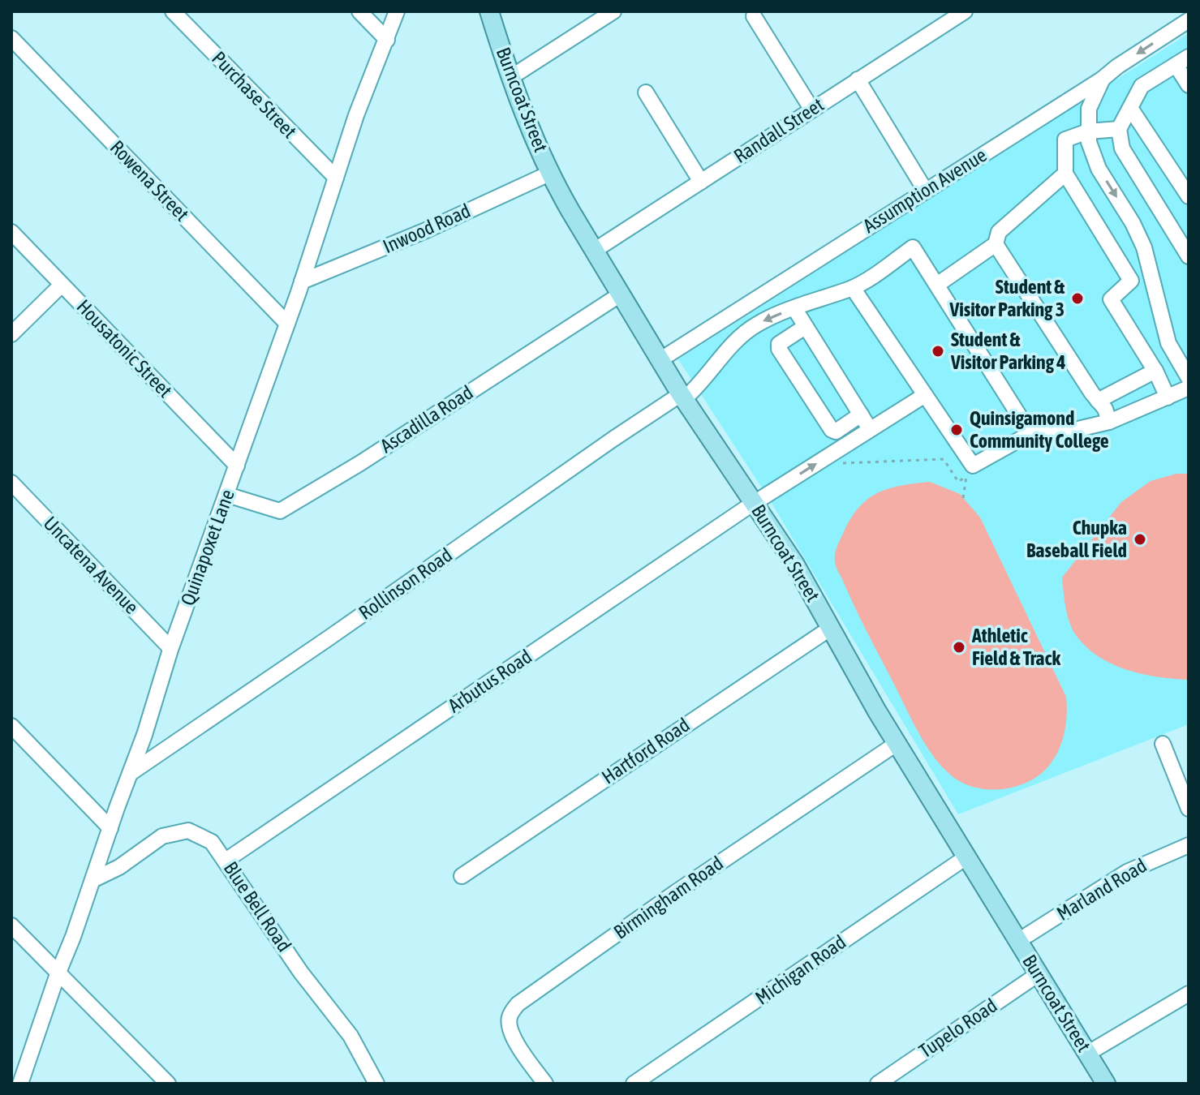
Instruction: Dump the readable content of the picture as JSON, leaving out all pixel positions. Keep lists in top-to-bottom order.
{
  "streets": {
    "main road": ["Burncoat Street"],
    "street": [
      "Purchase Street",
      "Randall Street",
      "Rowena Street",
      "Assumption Avenue",
      "Inwood Road",
      "Housatonic Street",
      "Ascadilla Road",
      "Quinapoxet Lane",
      "Uncatena Avenue",
      "Rollinson Road",
      "Arbutus Road",
      "Hartford Road",
      "Marland Road",
      "Birmingham Road",
      "Blue Bell Road",
      "Michigan Road",
      "Tupelo Road"
    ]
  },
  "crossings": [
    ["Purchase Street", "Quinapoxet Lane"],
    ["Burncoat Street", "Randall Street"],
    ["Burncoat Street", "Assumption Avenue"],
    ["Burncoat Street", "Inwood Road"],
    ["Burncoat Street", "Ascadilla Road"],
    ["Burncoat Street", "Rollinson Road"],
    ["Burncoat Street", "Arbutus Road"],
    ["Burncoat Street", "Hartford Road"],
    ["Burncoat Street", "Marland Road"],
    ["Burncoat Street", "Birmingham Road"],
    ["Burncoat Street", "Michigan Road"],
    ["Burncoat Street", "Tupelo Road"],
    ["Rowena Street", "Quinapoxet Lane"],
    ["Inwood Road", "Quinapoxet Lane"],
    ["Housatonic Street", "Quinapoxet Lane"],
    ["Ascadilla Road", "Quinapoxet Lane"],
    ["Quinapoxet Lane", "Uncatena Avenue"],
    ["Quinapoxet Lane", "Rollinson Road"],
    ["Quinapoxet Lane", "Blue Bell Road"],
    ["Arbutus Road", "Blue Bell Road"]
  ],
  "places": [
    "Student & Visitor Parking 3",
    "Student & Visitor Parking 4",
    "Quinsigamond Community College",
    "Chupka Baseball Field",
    "Athletic Field & Track"
  ]
}
